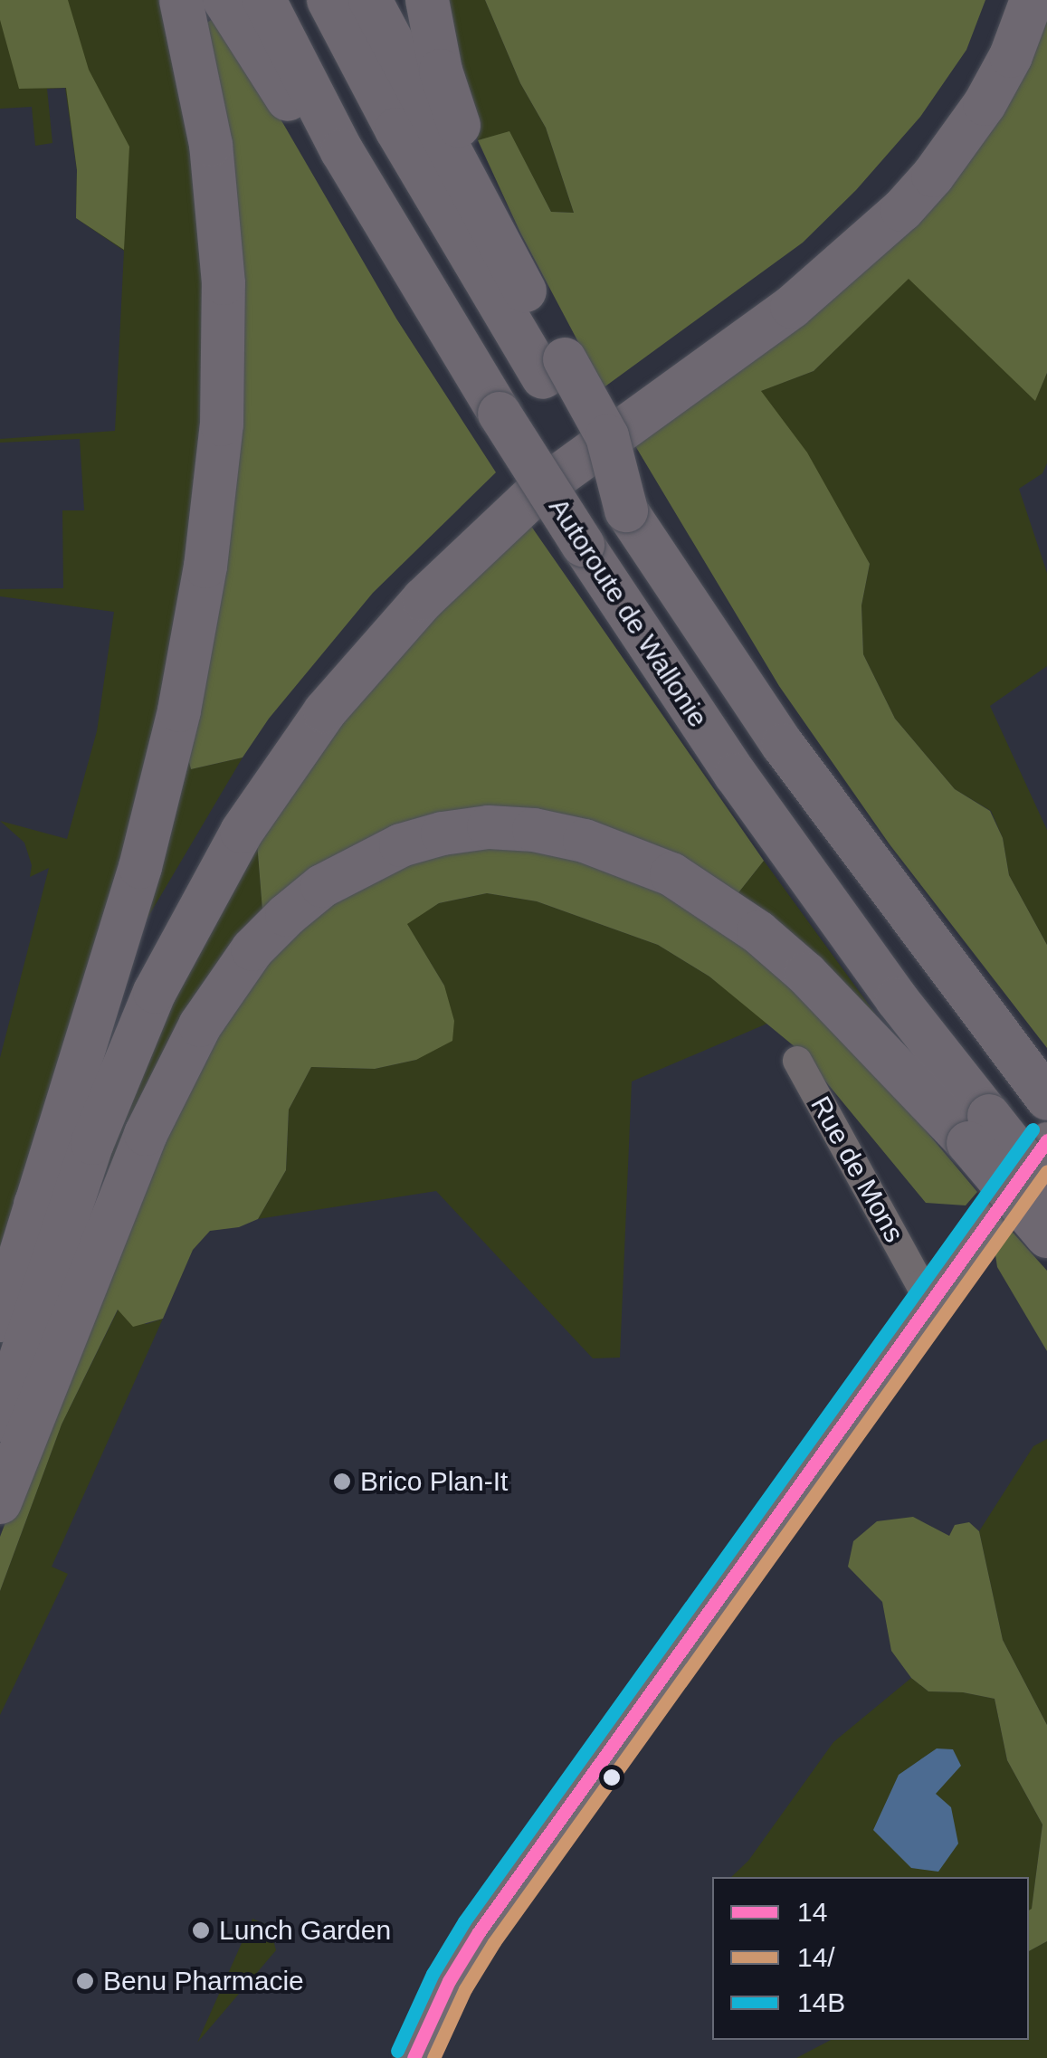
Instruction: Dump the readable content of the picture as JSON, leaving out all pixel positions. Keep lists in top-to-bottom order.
{
  "streets": {
    "highway": ["Autoroute de Wallonie"],
    "street": ["Rue de Mons"]
  },
  "places": ["Brico Plan-It", "Lunch Garden", "Benu Pharmacie"],
  "lines": ["transit line 14B", "transit line 14", "transit line 14/"],
  "legend": ["14", "14/", "14B"]
}
